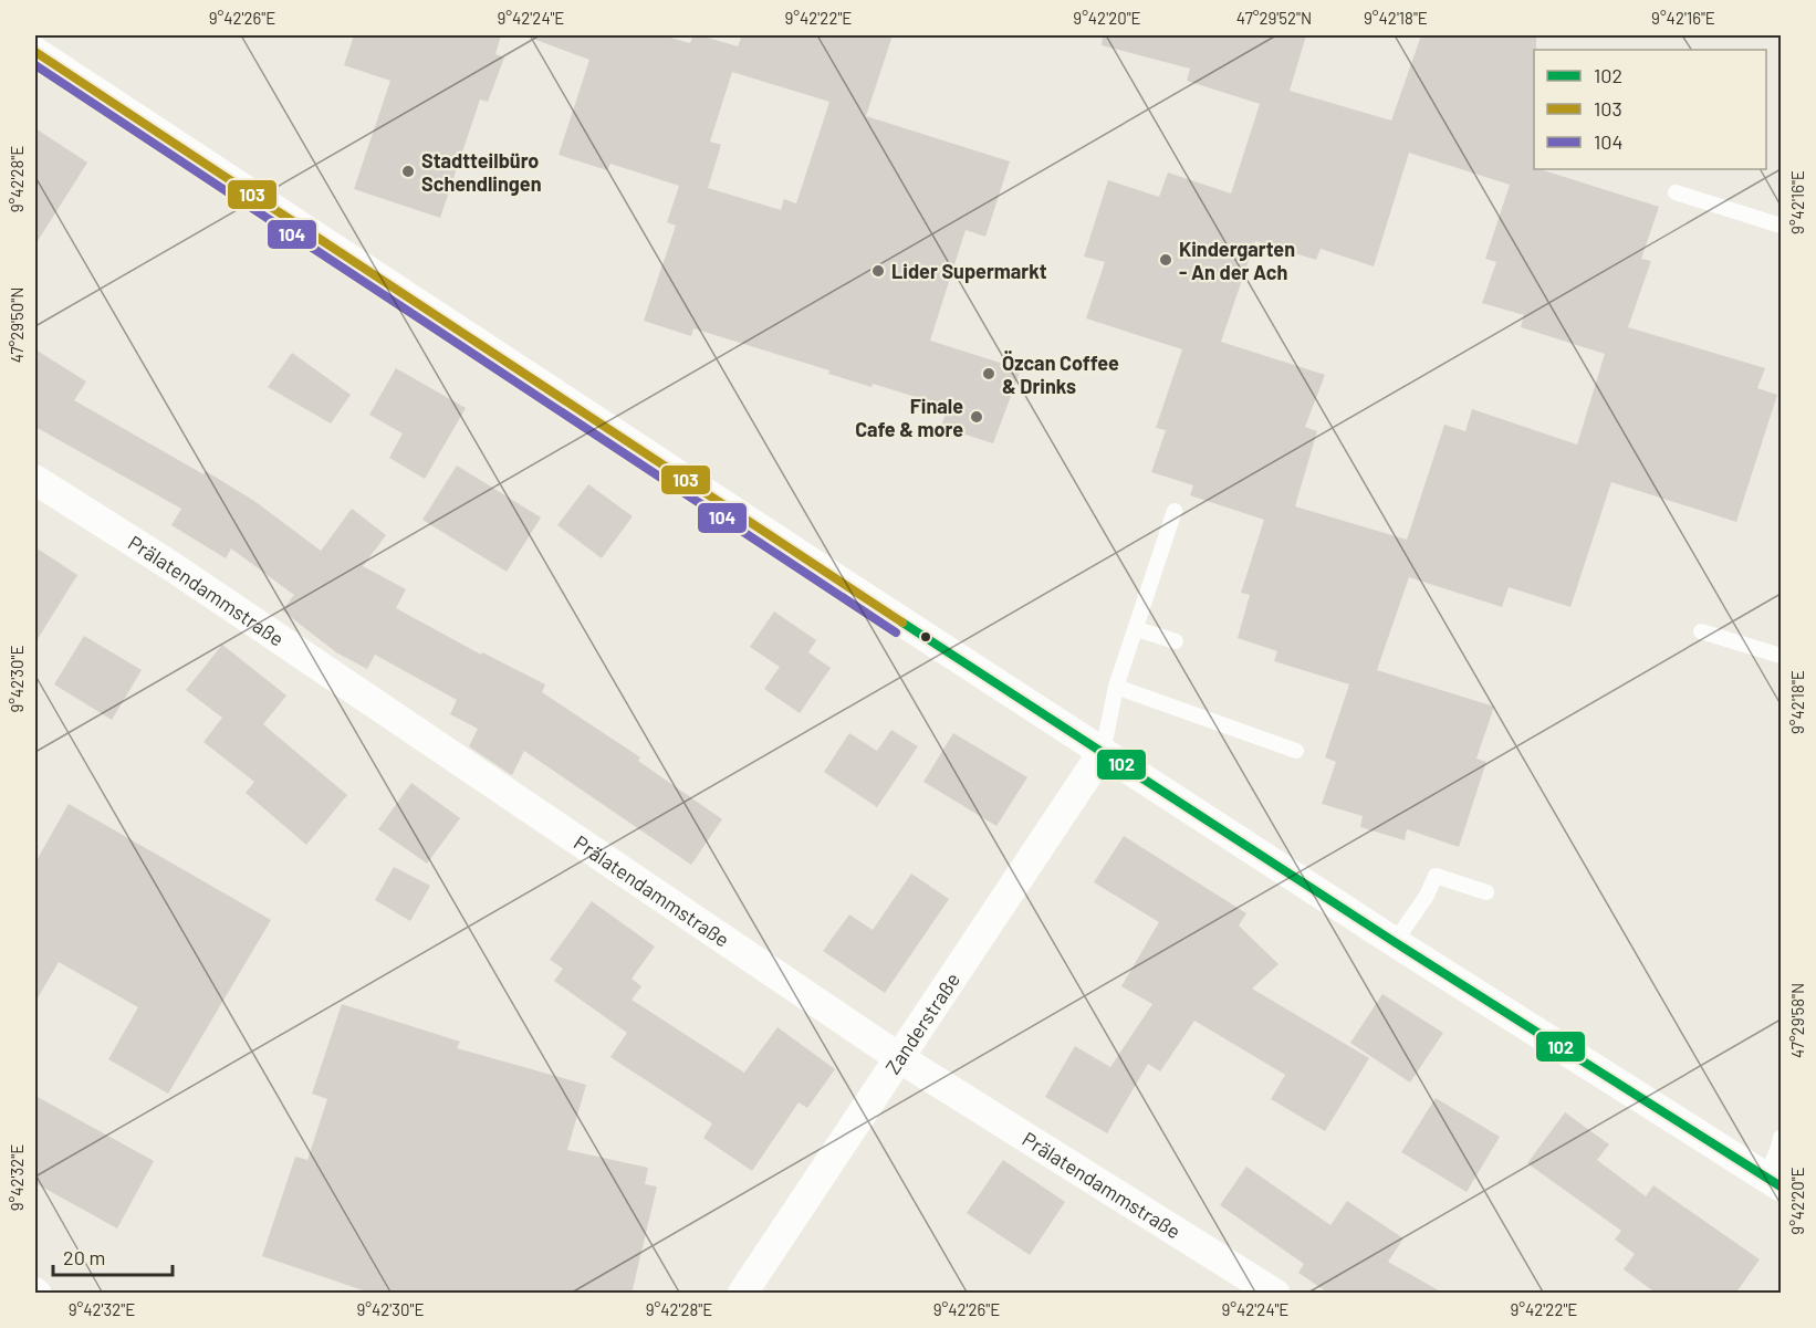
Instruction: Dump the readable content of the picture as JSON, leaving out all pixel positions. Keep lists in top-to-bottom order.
{
  "streets": {
    "street": ["Prälatendammstraße", "Zanderstraße"]
  },
  "crossings": [
    ["Prälatendammstraße", "Zanderstraße"]
  ],
  "places": [
    "Stadtteilbüro Schendlingen",
    "Kindergarten - An der Ach",
    "Lider Supermarkt",
    "Özcan Coffee & Drinks",
    "Finale Cafe & more"
  ],
  "lines": ["transit line 103", "transit line 104", "transit line 102"],
  "legend": ["102", "103", "104"],
  "scale_bar": "20 m",
  "coordinates": [
    "9°42'26\"E",
    "9°42'24\"E",
    "9°42'22\"E",
    "9°42'20\"E",
    "47°29'52\"N",
    "9°42'18\"E",
    "9°42'16\"E",
    "9°42'28\"E",
    "47°29'50\"N",
    "9°42'30\"E",
    "47°29'58\"N",
    "9°42'32\"E"
  ]
}
